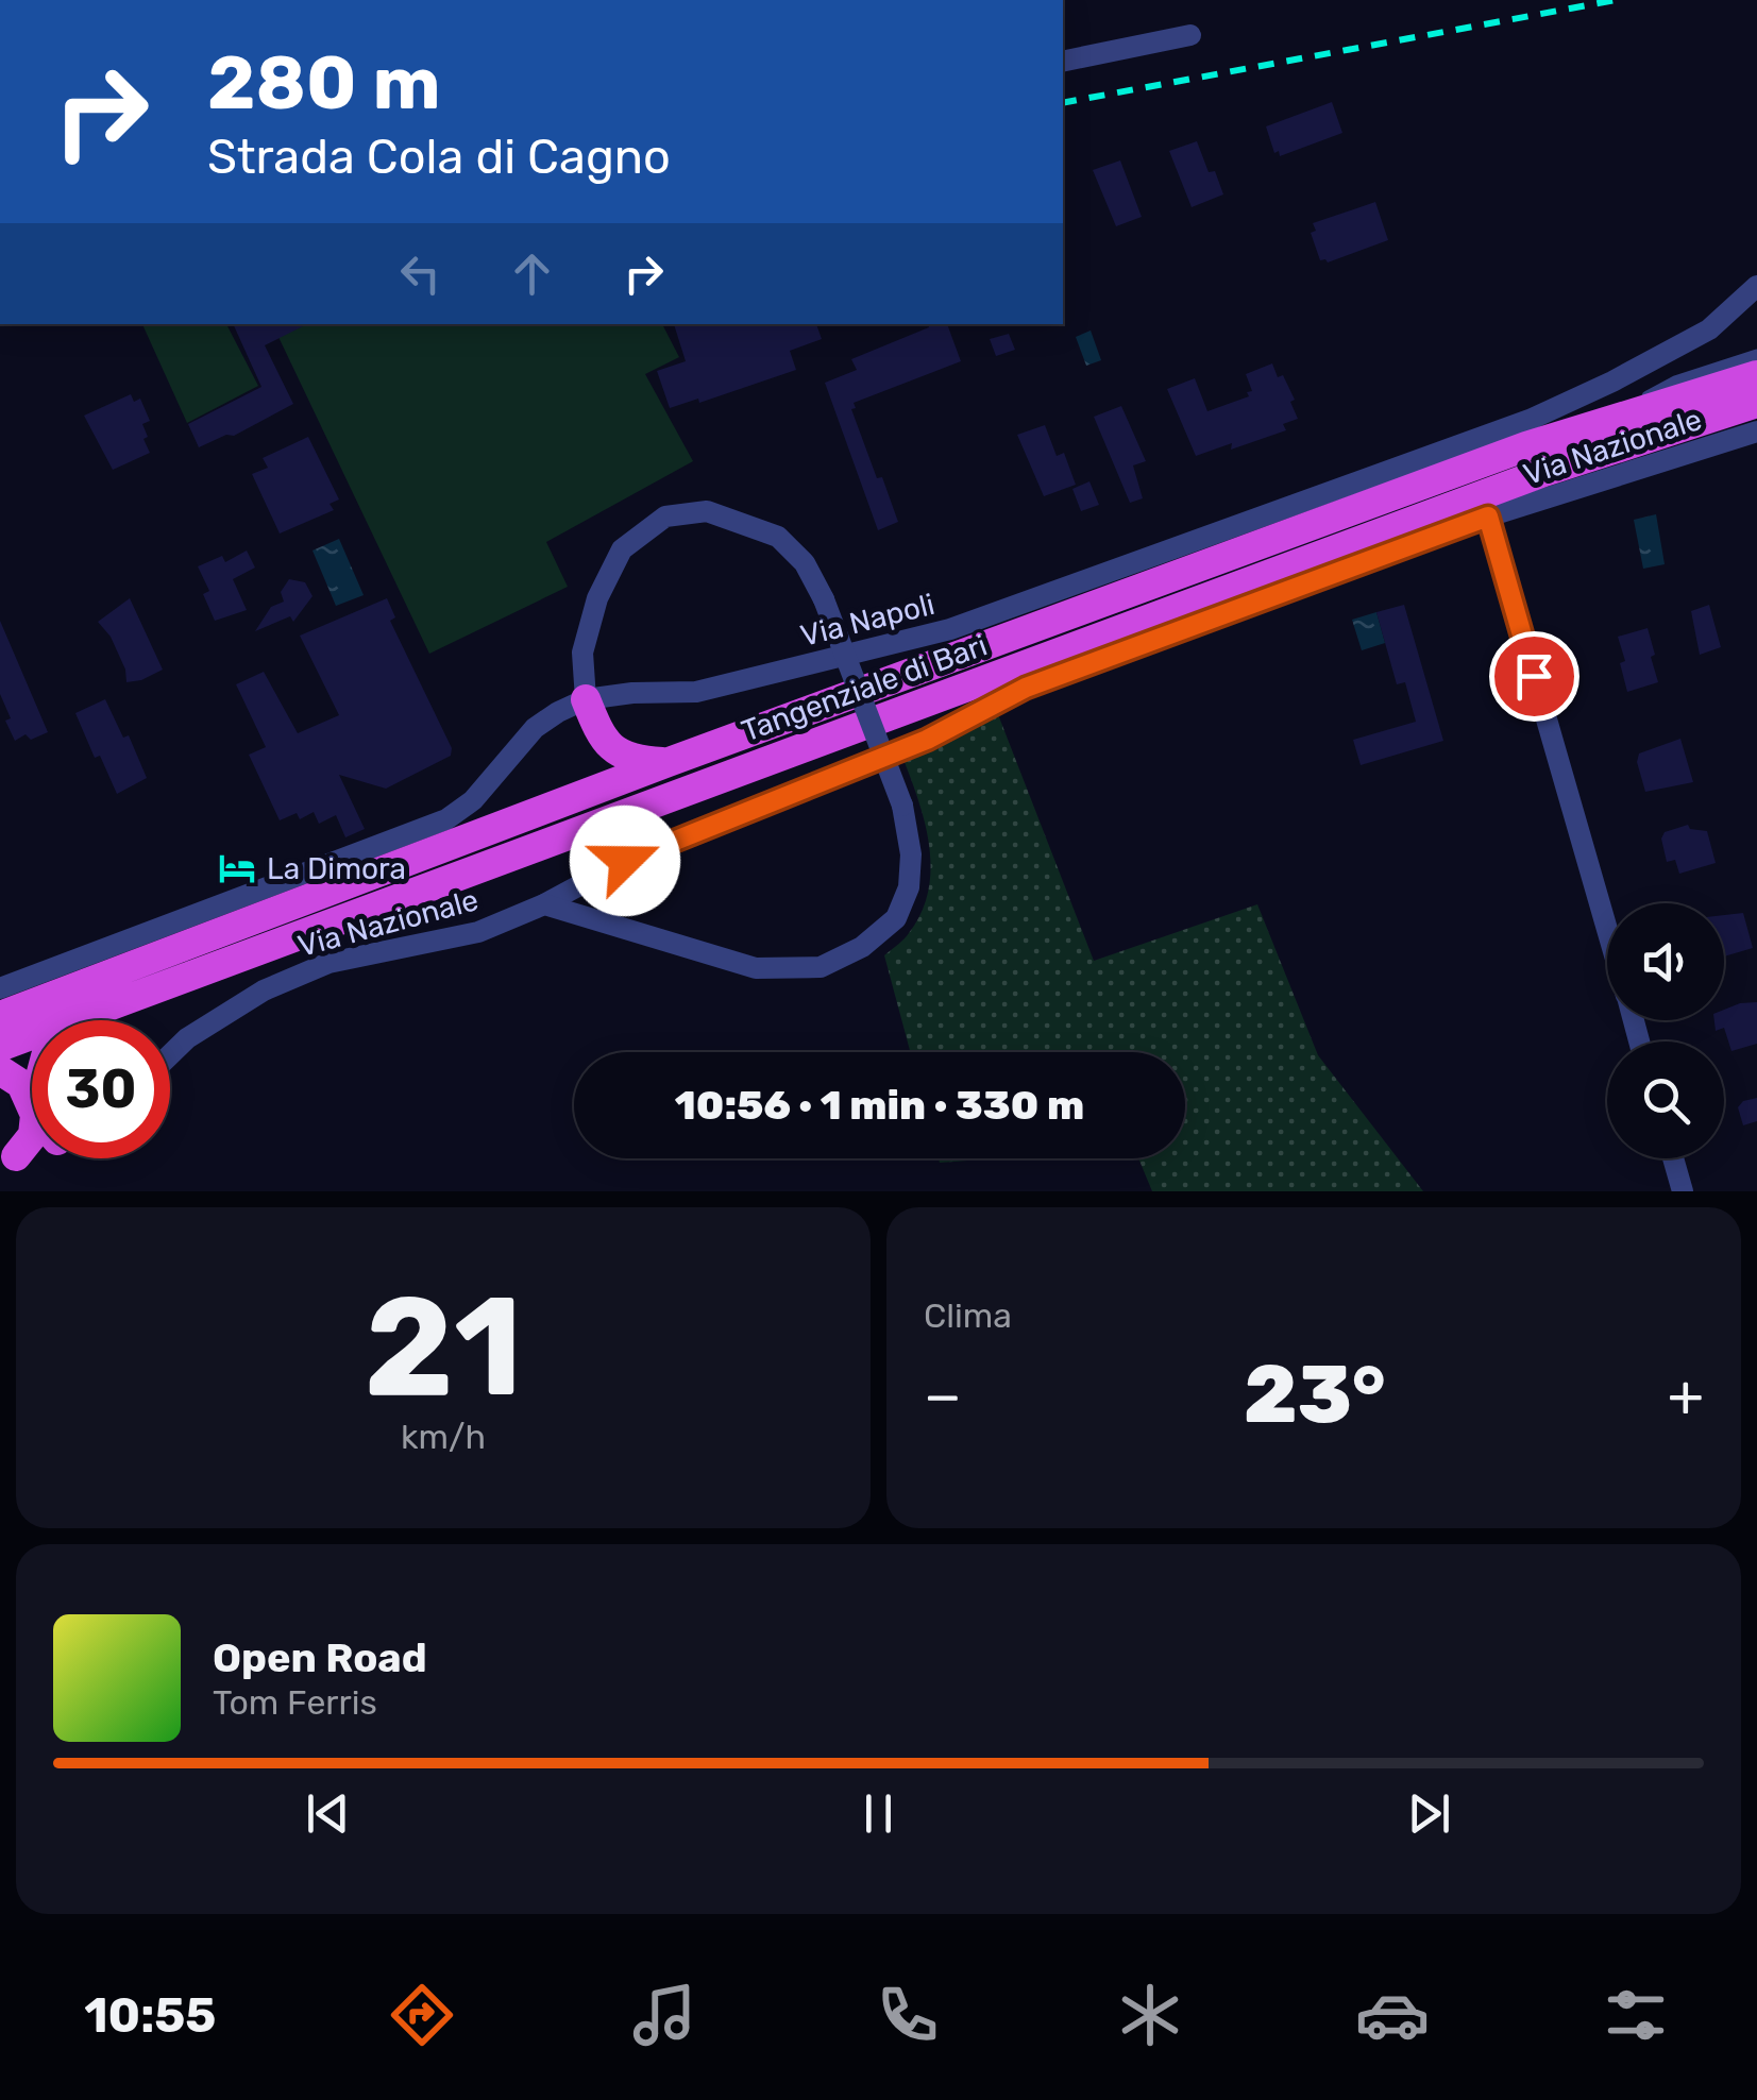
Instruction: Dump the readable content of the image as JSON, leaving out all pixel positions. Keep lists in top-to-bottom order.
{
  "streets": {
    "highway": ["Tangenziale di Bari"],
    "street": ["Via Nazionale", "Via Napoli"]
  },
  "places": {
    "hotel": ["La Dimora"]
  },
  "page": {
    "turn": ["280 m", "Strada Cola di Cagno"],
    "limit": "30",
    "trip": "10:56 · 1 min · 330 m",
    "tile": [
      ["21", "km/h"],
      "Clima"
    ],
    "heat": ["−", "23°", "+"],
    "song": ["Open Road", "Tom Ferris"],
    "tabs": "10:55"
  }
}
